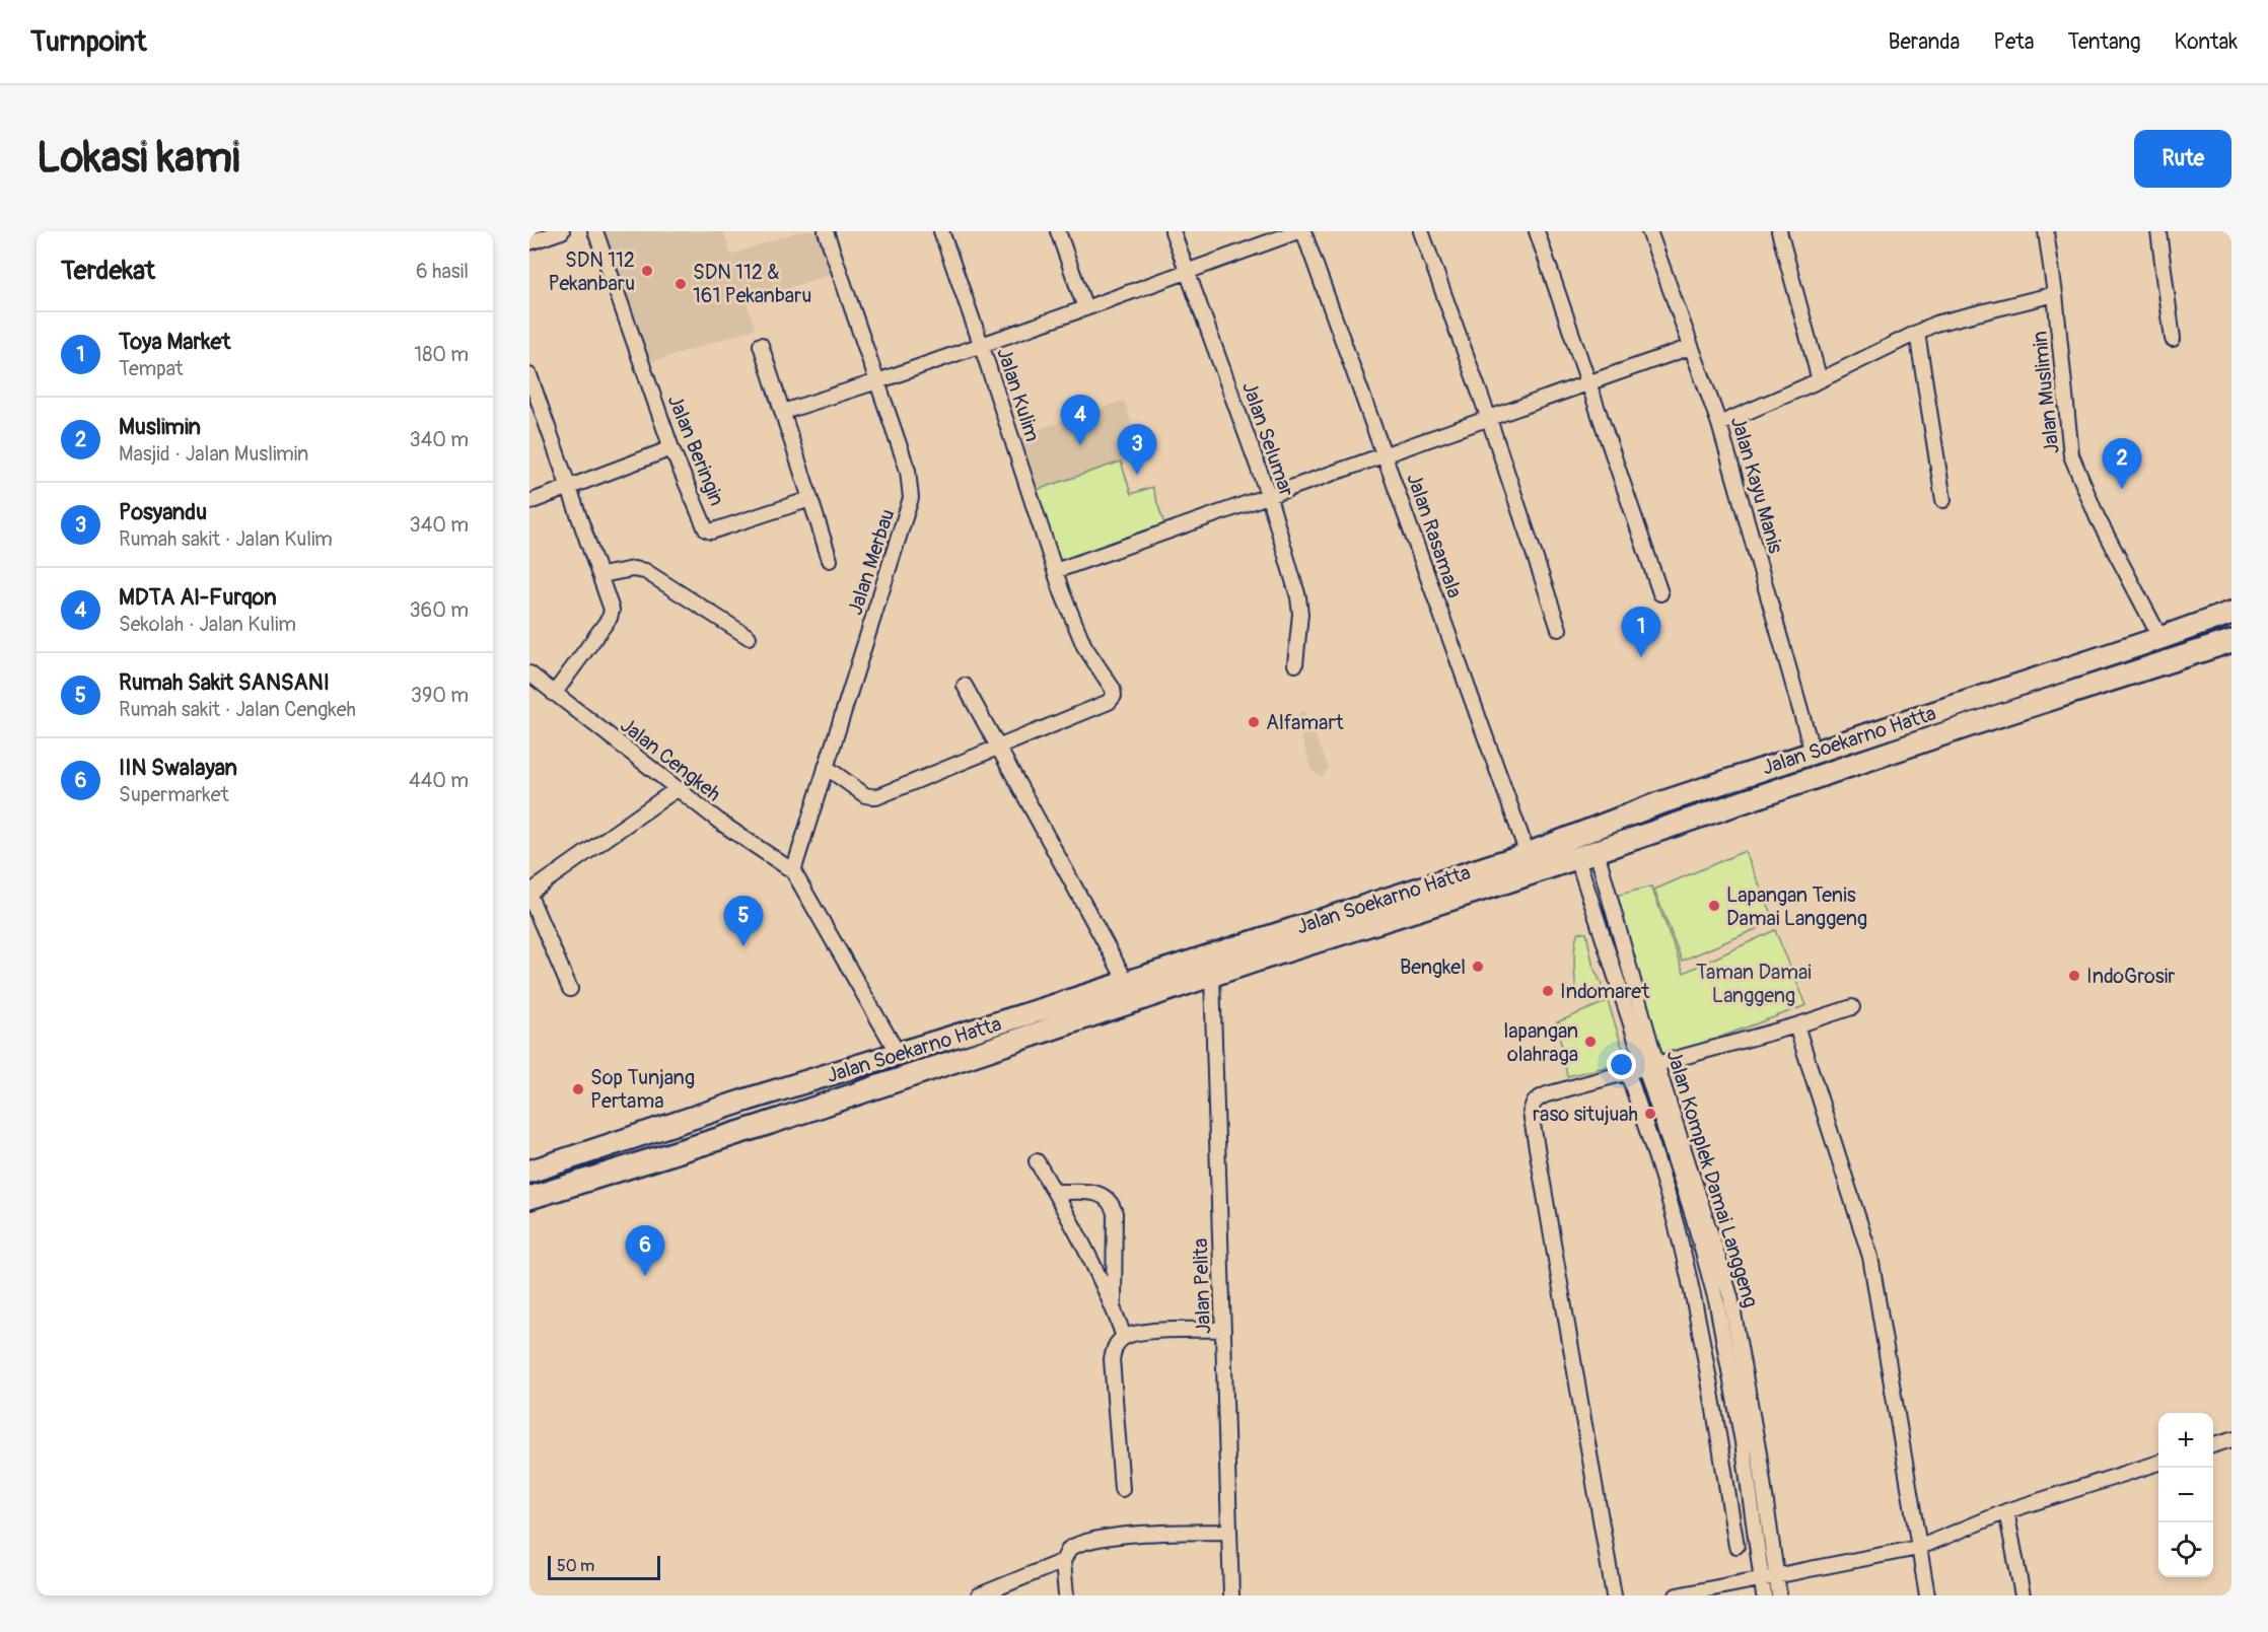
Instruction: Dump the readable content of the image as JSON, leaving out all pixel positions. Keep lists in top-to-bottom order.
{
  "streets": {
    "main road": ["Jalan Soekarno Hatta"],
    "street": [
      "Jalan Muslimin",
      "Jalan Kulim",
      "Jalan Selumar",
      "Jalan Beringin",
      "Jalan Kayu Manis",
      "Jalan Rasamala",
      "Jalan Merbau",
      "Jalan Cengkeh",
      "Jalan Komplek Damai Langgeng",
      "Jalan Pelita"
    ]
  },
  "crossings": [
    ["Jalan Muslimin", "Jalan Soekarno Hatta"],
    ["Jalan Kayu Manis", "Jalan Soekarno Hatta"],
    ["Jalan Rasamala", "Jalan Soekarno Hatta"],
    ["Jalan Merbau", "Jalan Cengkeh"],
    ["Jalan Soekarno Hatta", "Jalan Komplek Damai Langgeng"],
    ["Jalan Soekarno Hatta", "Jalan Pelita"]
  ],
  "parks": ["Taman Damai Langgeng"],
  "places": [
    "SDN 112 Pekanbaru",
    "SDN 112 & 161 Pekanbaru",
    "Alfamart",
    "Lapangan Tenis Damai Langgeng",
    "Bengkel",
    "IndoGrosir",
    "Indomaret",
    "lapangan olahraga",
    "Sop Tunjang Pertama",
    "raso situjuah"
  ],
  "scale_bar": "50 m",
  "page": {
    "header": "Turnpoint",
    "nav": [
      "Beranda",
      "Peta",
      "Tentang",
      "Kontak"
    ],
    "buttons": "Rute",
    "title": "Lokasi kami",
    "heading": ["Terdekat", "6 hasil"],
    "list": [
      {
        "mark": "1",
        "name": "Toya Market",
        "note": "Tempat",
        "value": "180 m"
      },
      {
        "mark": "2",
        "name": "Muslimin",
        "note": "Masjid · Jalan Muslimin",
        "value": "340 m"
      },
      {
        "mark": "3",
        "name": "Posyandu",
        "note": "Rumah sakit · Jalan Kulim",
        "value": "340 m"
      },
      {
        "mark": "4",
        "name": "MDTA Al-Furqon",
        "note": "Sekolah · Jalan Kulim",
        "value": "360 m"
      },
      {
        "mark": "5",
        "name": "Rumah Sakit SANSANI",
        "note": "Rumah sakit · Jalan Cengkeh",
        "value": "390 m"
      },
      {
        "mark": "6",
        "name": "IIN Swalayan",
        "note": "Supermarket",
        "value": "440 m"
      }
    ],
    "pins": [
      "4",
      "3",
      "2",
      "1",
      "5",
      "6"
    ],
    "map_buttons": ["+", "−"],
    "scale": "50 m"
  }
}
